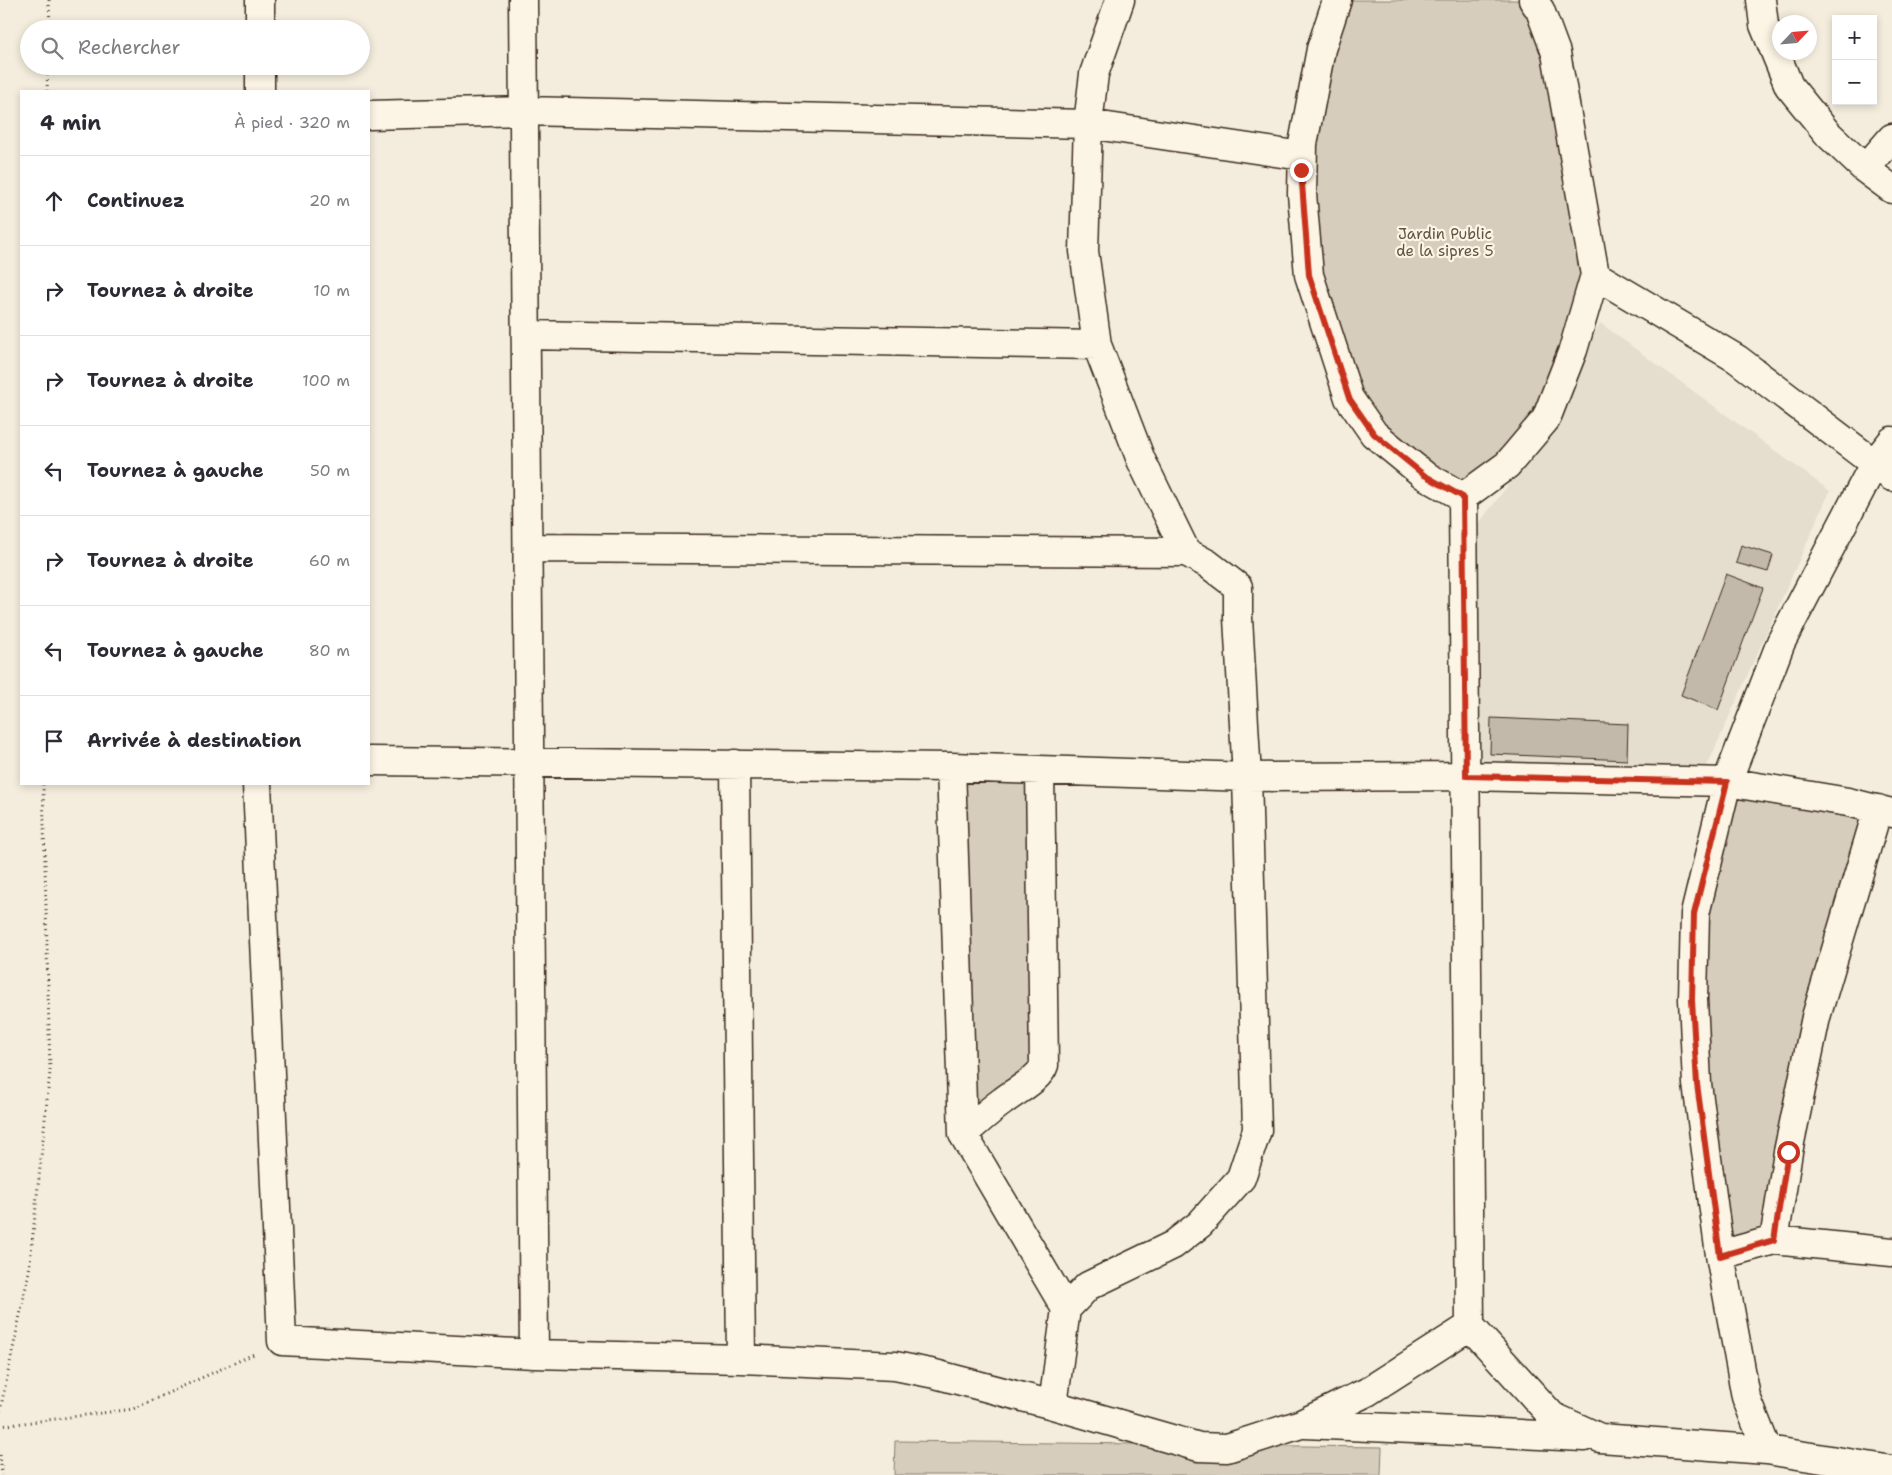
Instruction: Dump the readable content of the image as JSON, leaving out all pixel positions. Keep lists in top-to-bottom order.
{
  "parks": ["Jardin Public de la sipres 5"],
  "north": "top right",
  "page": {
    "map_buttons": ["+", "−"],
    "search": "Rechercher",
    "heading": ["4 min", "À pied · 320 m"],
    "list": [
      ["Continuez", "20 m"],
      ["Tournez à droite", "10 m"],
      ["Tournez à droite", "100 m"],
      ["Tournez à gauche", "50 m"],
      ["Tournez à droite", "60 m"],
      ["Tournez à gauche", "80 m"],
      "Arrivée à destination"
    ]
  }
}
